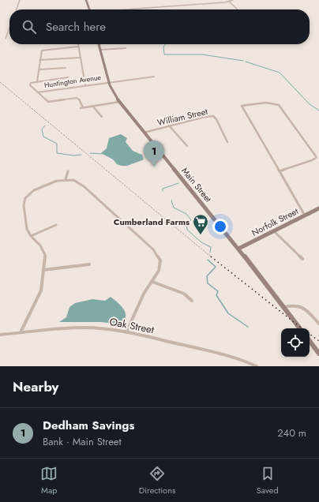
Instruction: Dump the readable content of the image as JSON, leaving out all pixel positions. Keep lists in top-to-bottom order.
{
  "streets": {
    "main road": ["Main Street", "Norfolk Street"],
    "street": ["Huntington Avenue", "William Street", "Oak Street"]
  },
  "crossings": [
    ["Huntington Avenue", "Main Street"],
    ["William Street", "Main Street"],
    ["Main Street", "Norfolk Street"]
  ],
  "places": {
    "supermarket": ["Cumberland Farms"]
  },
  "page": {
    "search": "Search here",
    "pins": "1",
    "heading": "Nearby",
    "list": [
      {
        "mark": "1",
        "name": "Dedham Savings",
        "note": "Bank · Main Street",
        "value": "240 m"
      }
    ],
    "nav": ["Map", "Directions", "Saved"]
  }
}
